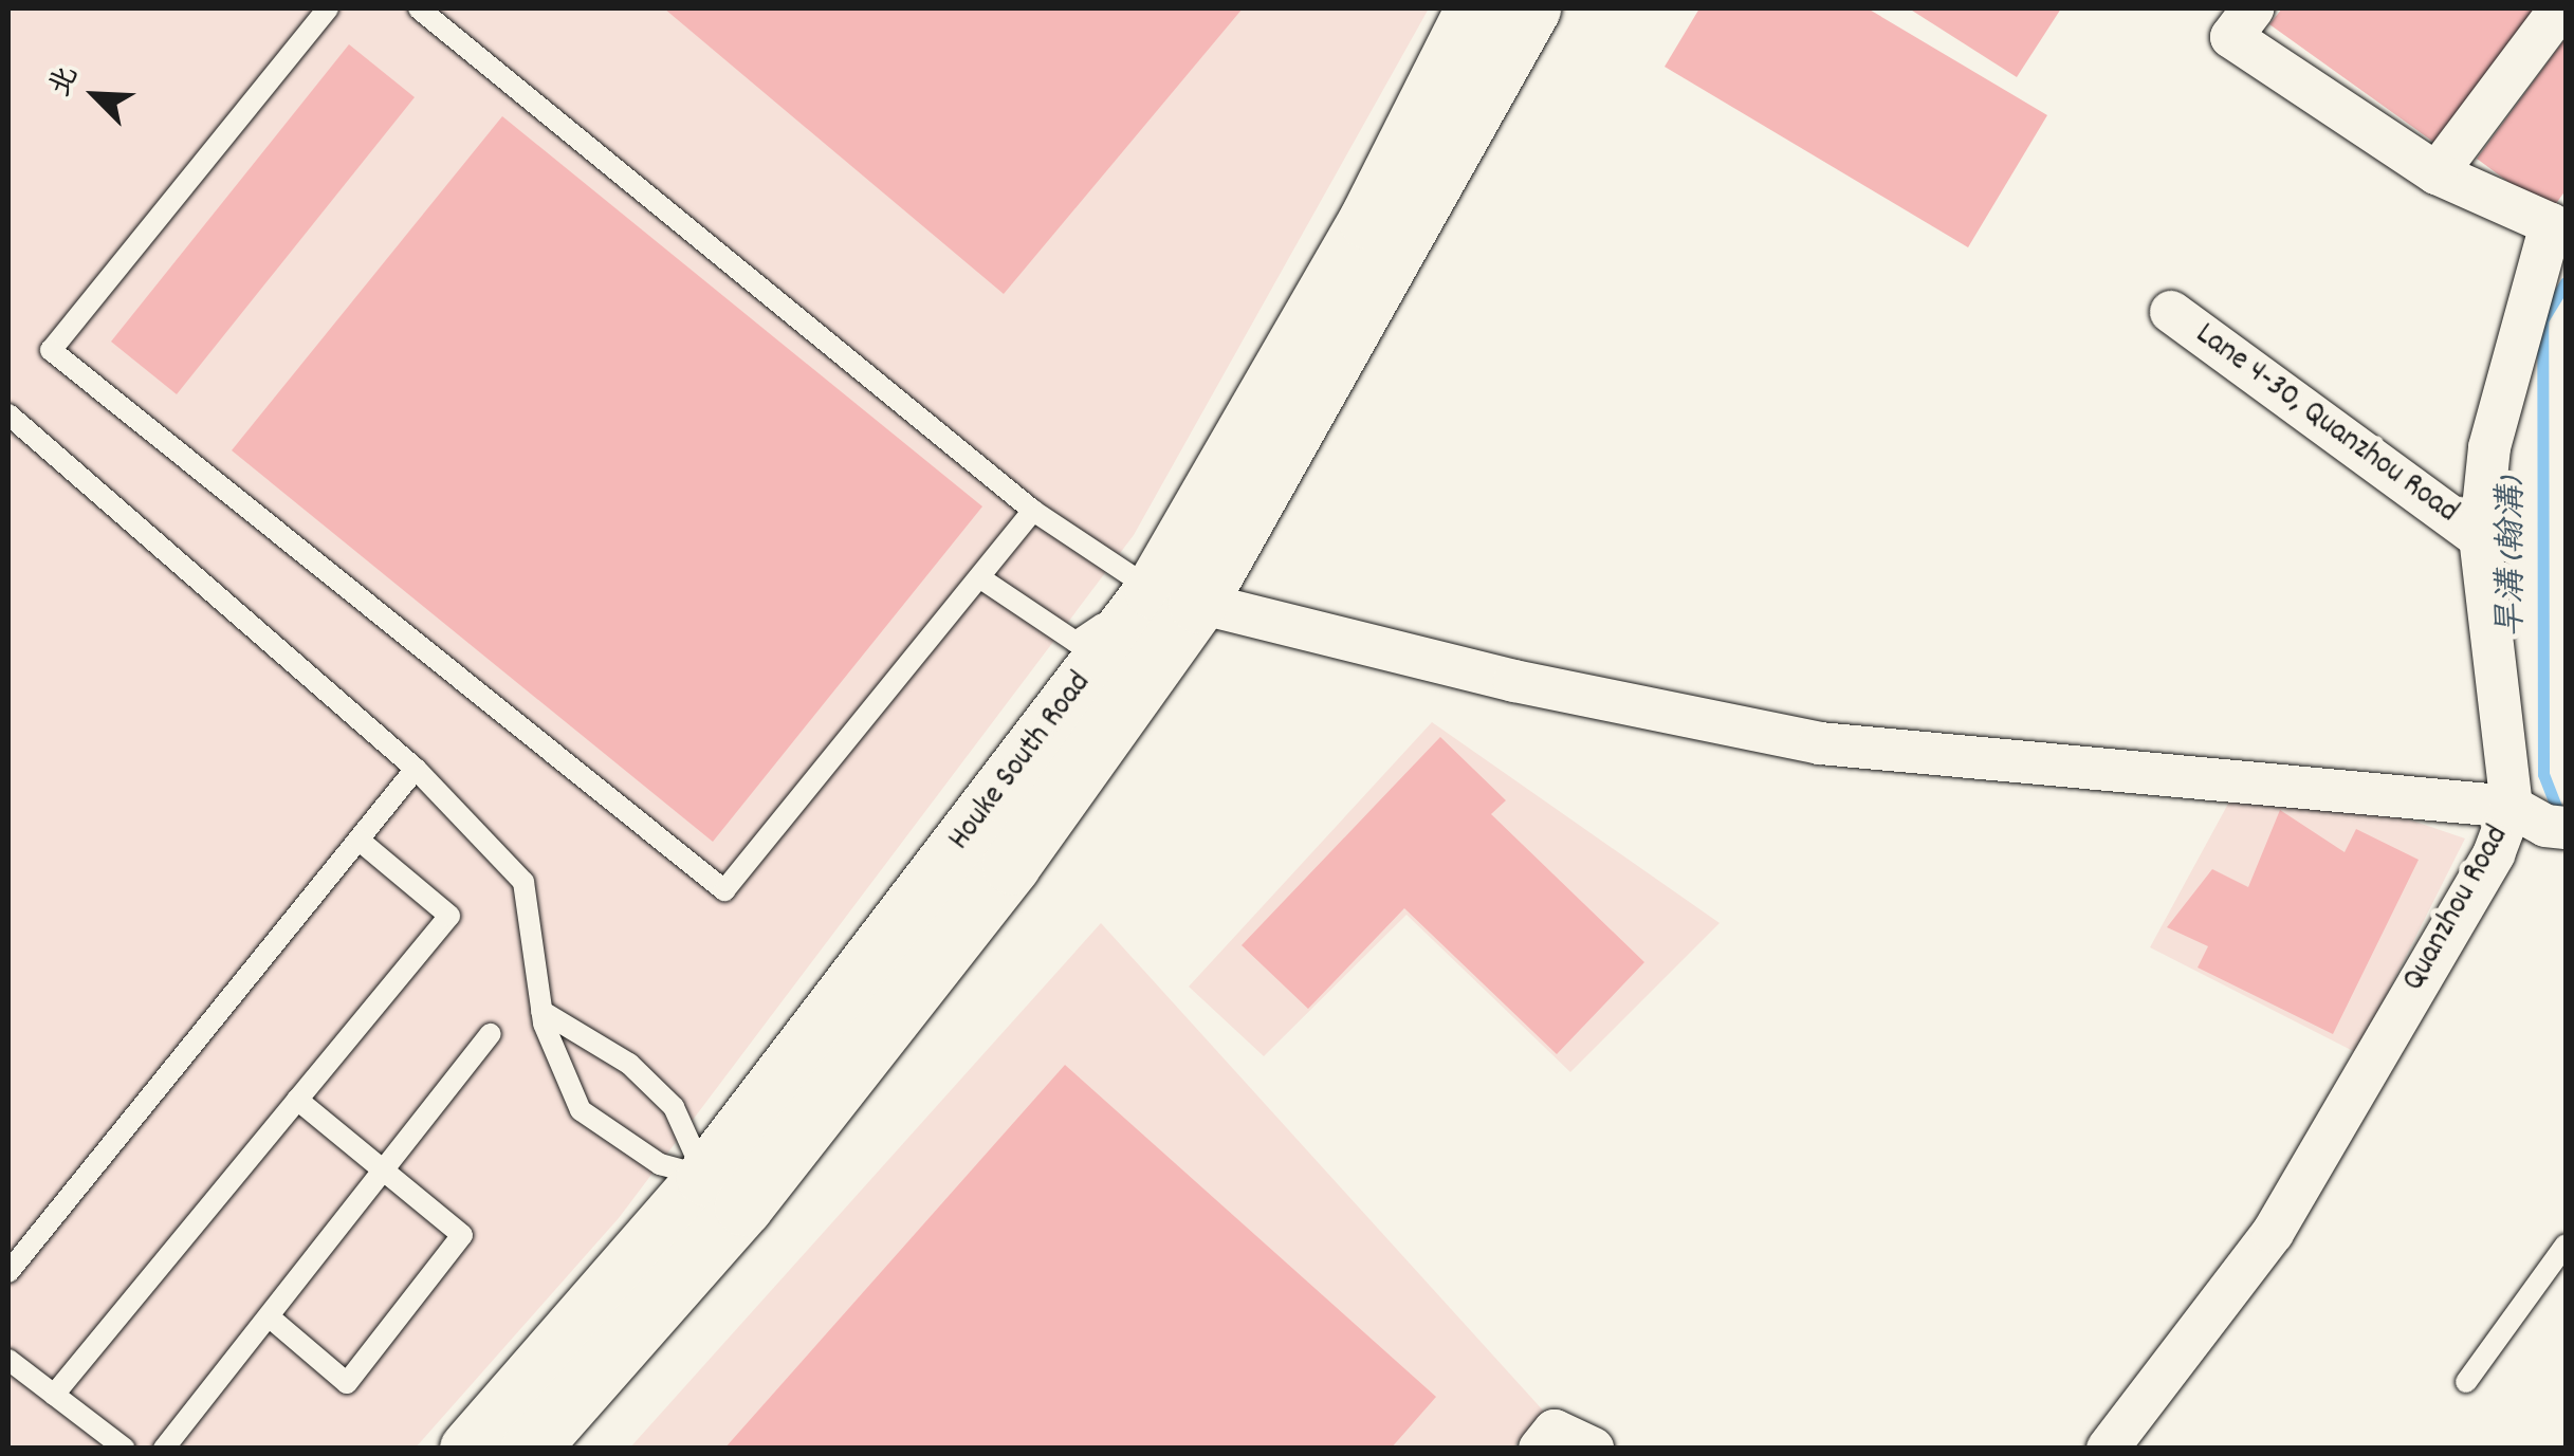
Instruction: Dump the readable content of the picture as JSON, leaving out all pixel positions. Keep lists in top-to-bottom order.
{
  "streets": {
    "street": ["Lane 4-30, Quanzhou Road", "Houke South Road", "Quanzhou Road"]
  },
  "crossings": [
    ["Lane 4-30, Quanzhou Road", "Quanzhou Road"]
  ],
  "water": ["旱溝 (翰溝)"],
  "north": "top left"
}
